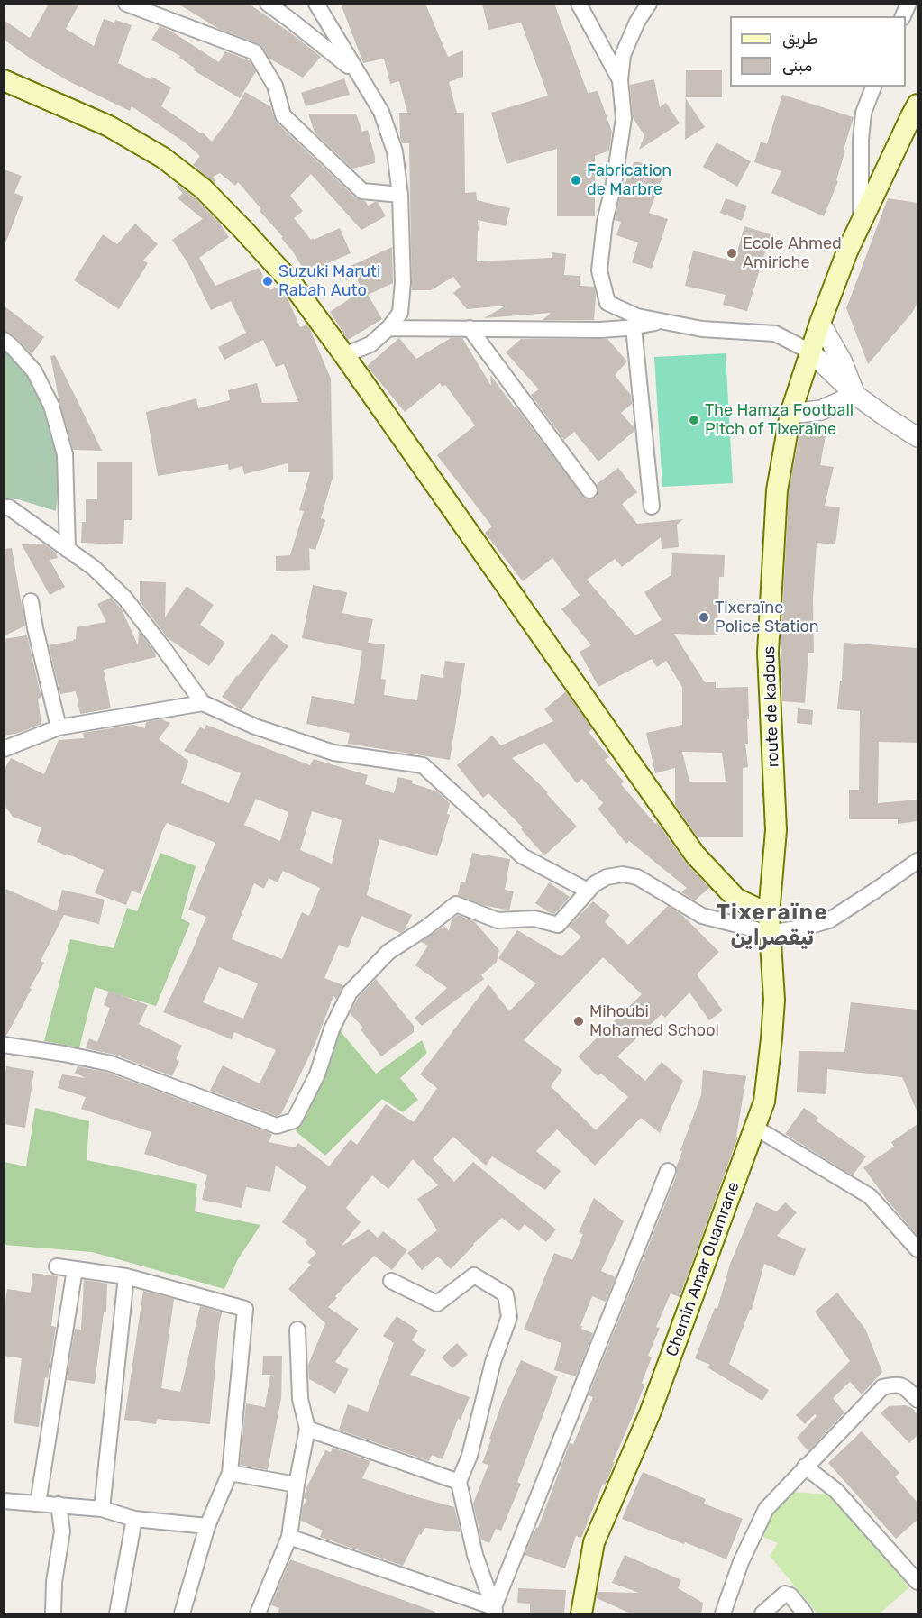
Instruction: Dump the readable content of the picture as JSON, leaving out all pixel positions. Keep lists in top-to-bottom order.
{
  "streets": {
    "main road": ["route de kadous", "Chemin Amar Ouamrane"]
  },
  "crossings": [
    ["route de kadous", "Chemin Amar Ouamrane"]
  ],
  "districts": ["Tixeraïne تيقصراين"],
  "places": [
    "Fabrication de Marbre",
    "Ecole Ahmed Amiriche",
    "Suzuki Maruti Rabah Auto",
    "The Hamza Football Pitch of Tixeraïne",
    "Tixeraïne Police Station",
    "Mihoubi Mohamed School"
  ],
  "legend": ["طريق", "مبنى"]
}
